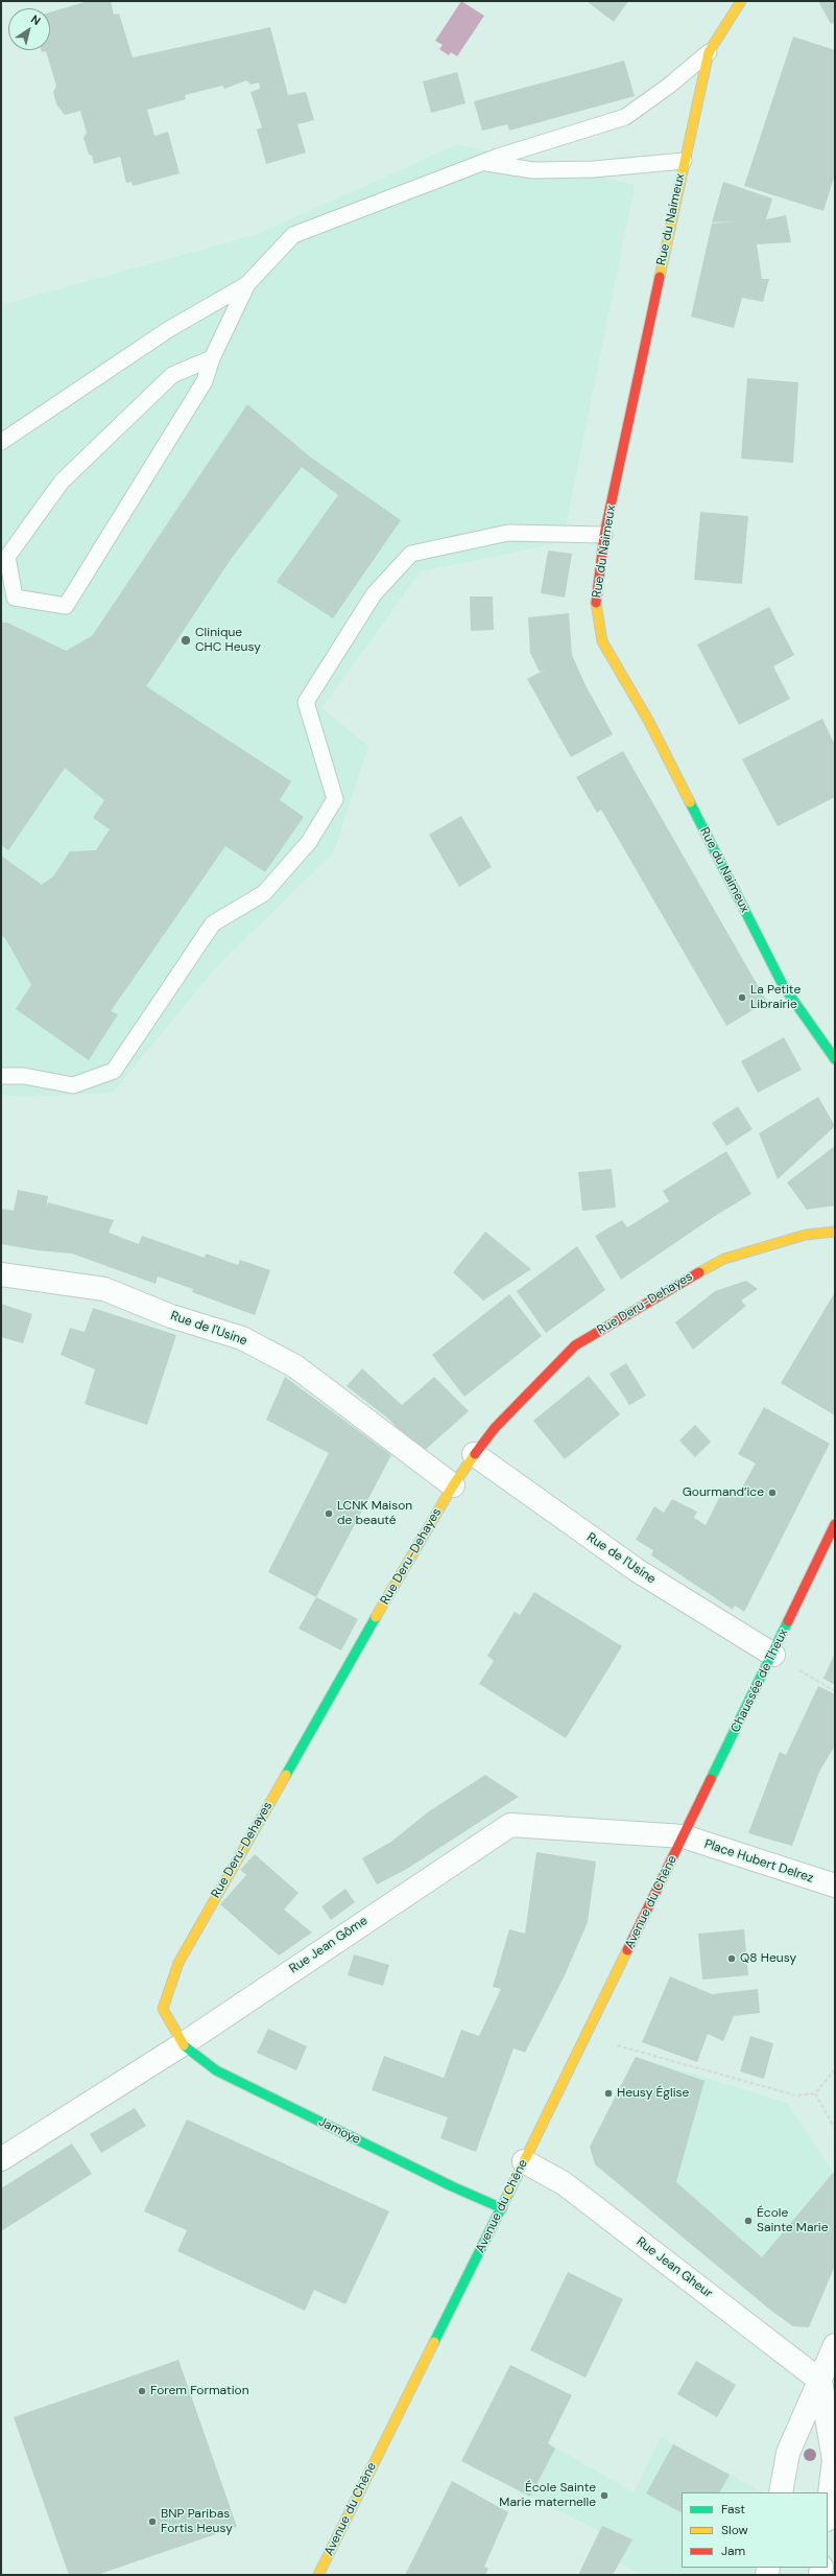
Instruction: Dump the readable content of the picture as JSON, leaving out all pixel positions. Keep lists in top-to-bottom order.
{
  "streets": {
    "street": [
      "Rue du Naimeux",
      "Rue Deru-Dehayes",
      "Rue de l'Usine",
      "Chaussée de Theux",
      "Place Hubert Delrez",
      "Avenue du Chêne",
      "Rue Jean Gôme",
      "Jamoye",
      "Rue Jean Gheur"
    ]
  },
  "crossings": [
    ["Rue Deru-Dehayes", "Rue de l'Usine"],
    ["Rue Deru-Dehayes", "Rue Jean Gôme"],
    ["Rue Deru-Dehayes", "Jamoye"],
    ["Rue de l'Usine", "Chaussée de Theux"],
    ["Chaussée de Theux", "Place Hubert Delrez"],
    ["Chaussée de Theux", "Avenue du Chêne"],
    ["Chaussée de Theux", "Rue Jean Gôme"],
    ["Place Hubert Delrez", "Avenue du Chêne"],
    ["Place Hubert Delrez", "Rue Jean Gôme"],
    ["Avenue du Chêne", "Rue Jean Gôme"],
    ["Avenue du Chêne", "Jamoye"],
    ["Avenue du Chêne", "Rue Jean Gheur"],
    ["Rue Jean Gôme", "Jamoye"]
  ],
  "places": [
    "Clinique CHC Heusy",
    "La Petite Librairie",
    "Gourmand’ice",
    "LCNK Maison de beauté",
    "Q8 Heusy",
    "Heusy Église",
    "École Sainte Marie",
    "Forem Formation",
    "École Sainte Marie maternelle",
    "BNP Paribas Fortis Heusy"
  ],
  "legend": ["Fast", "Slow", "Jam"],
  "north": "top right"
}
